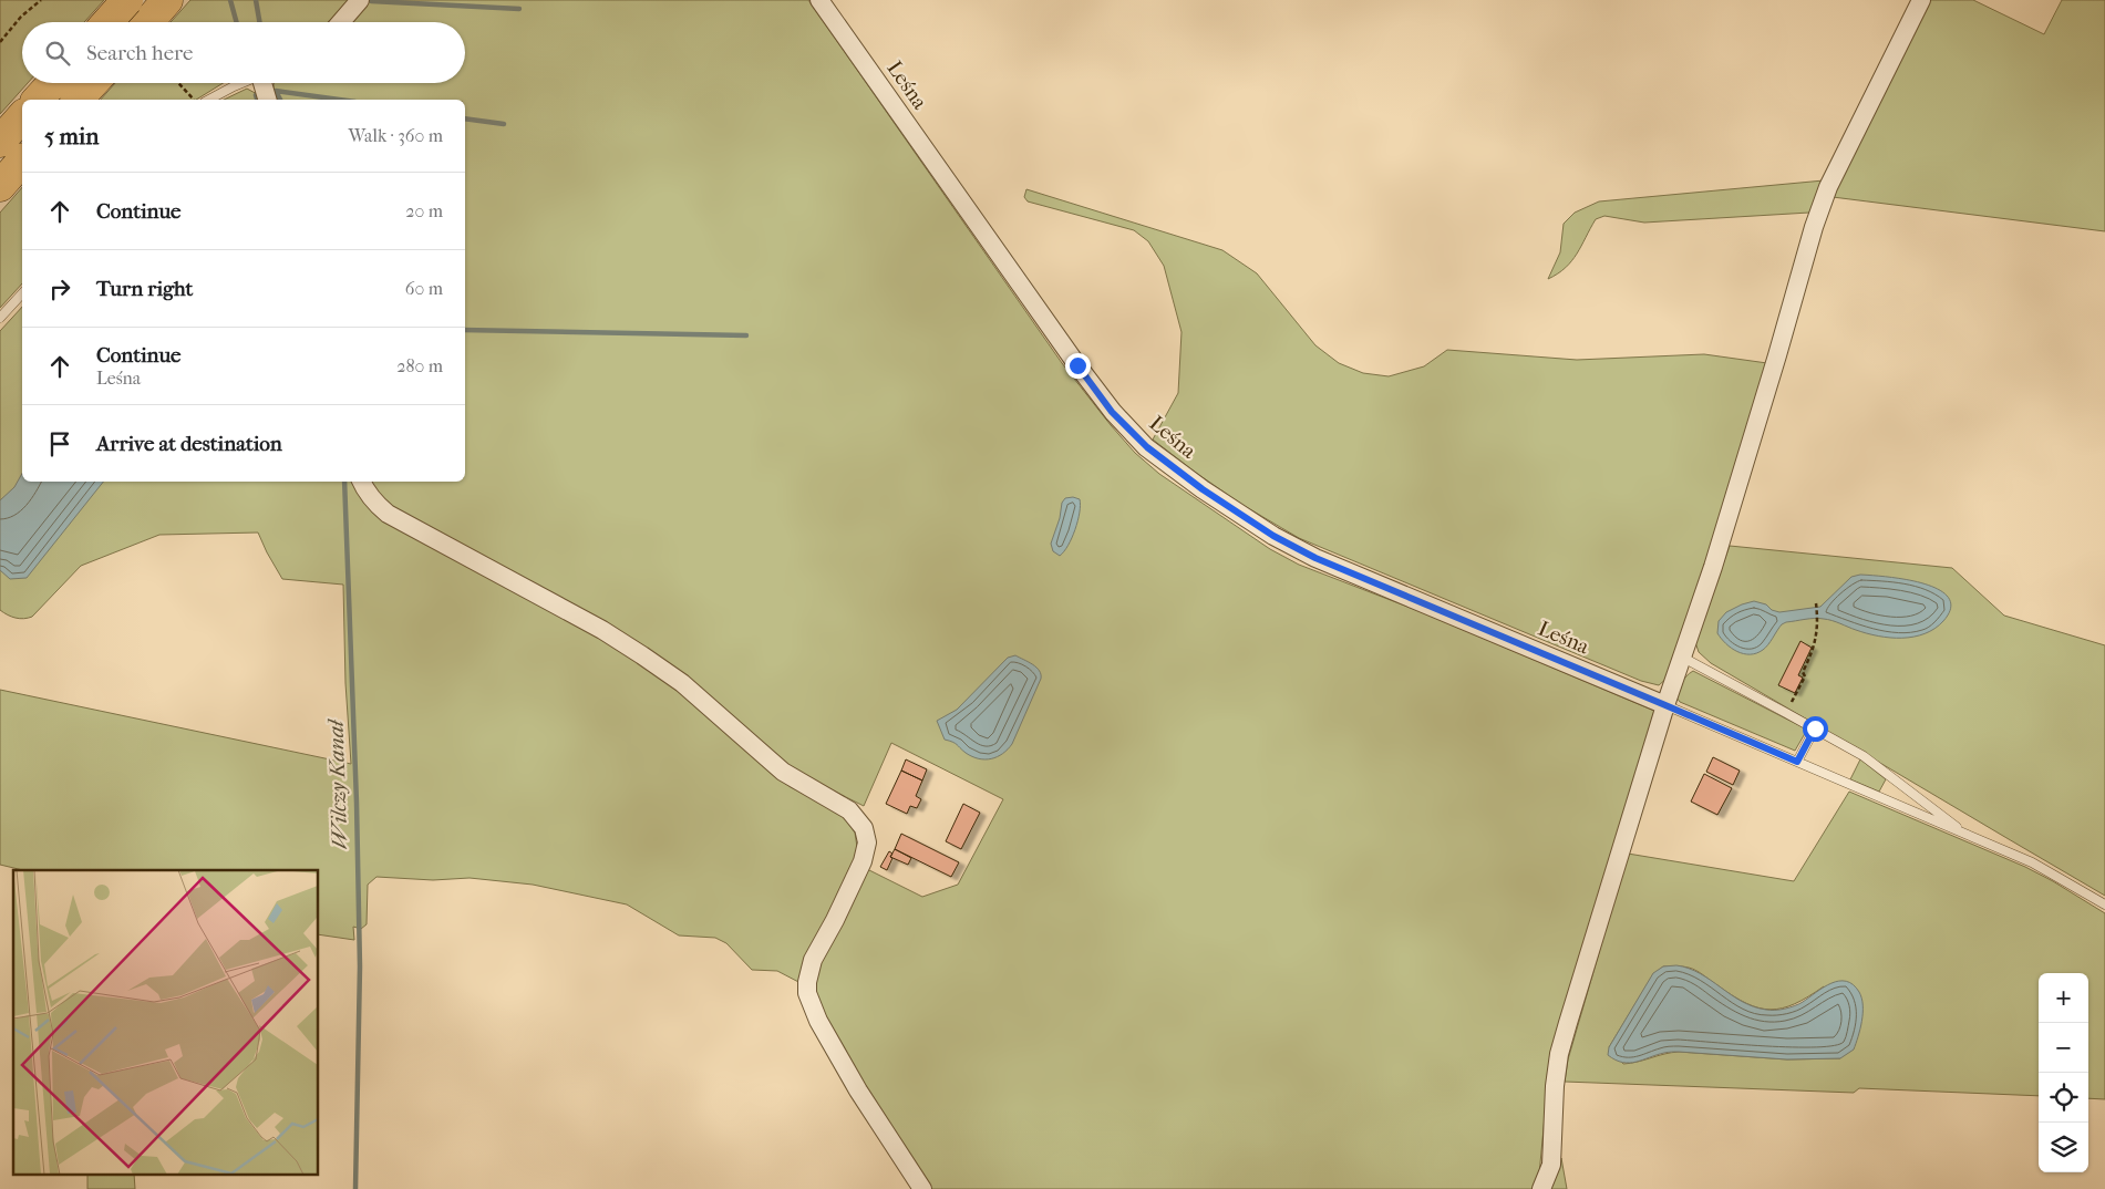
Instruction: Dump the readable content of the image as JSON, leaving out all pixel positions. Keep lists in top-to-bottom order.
{
  "streets": {
    "street": ["Leśna"]
  },
  "water": ["Wilczy Kanał"],
  "page": {
    "search": "Search here",
    "heading": ["5 min", "Walk · 360 m"],
    "list": [
      ["Continue", "20 m"],
      ["Turn right", "60 m"],
      ["Continue", "Leśna", "280 m"],
      "Arrive at destination"
    ],
    "map_buttons": ["+", "−"]
  }
}
